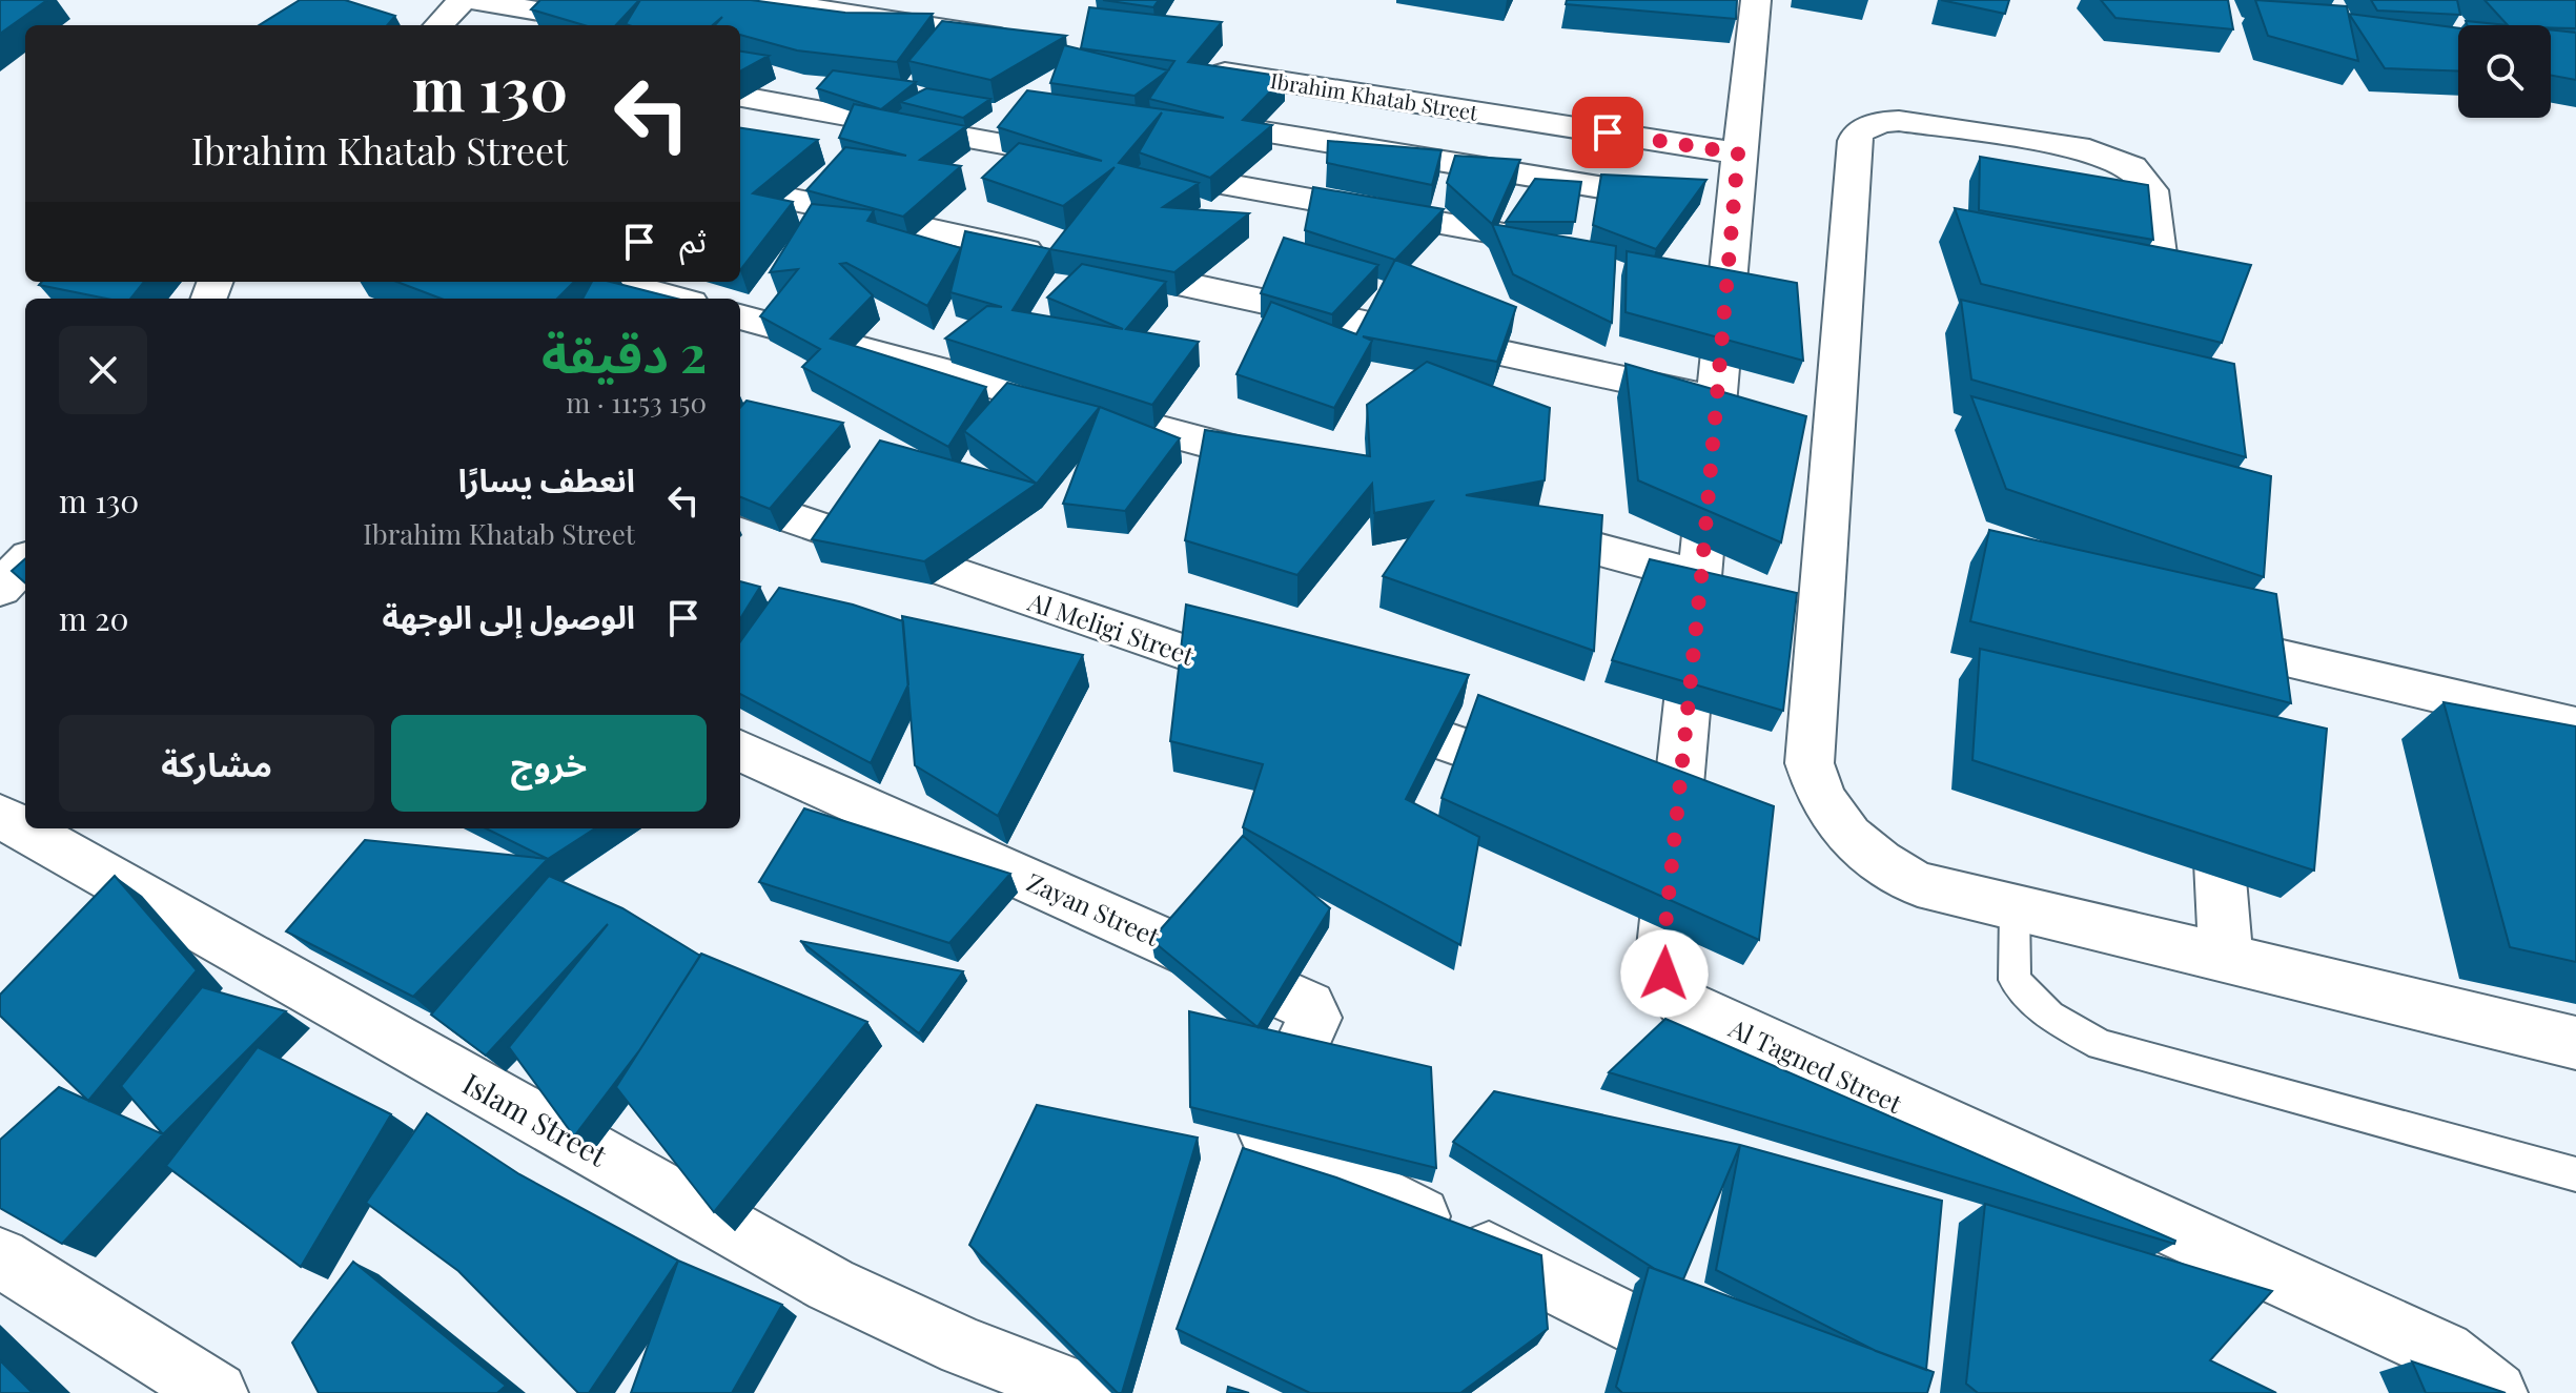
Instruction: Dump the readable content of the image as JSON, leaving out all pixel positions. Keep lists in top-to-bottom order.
{
  "streets": {
    "street": [
      "Ibrahim Khatab Street",
      "Al Meligi Street",
      "Zayan Street",
      "Al Tagned Street",
      "Islam Street"
    ]
  },
  "crossings": [
    ["Ibrahim Khatab Street", "Al Tagned Street"]
  ],
  "page": {
    "turn": ["130 m", "Ibrahim Khatab Street"],
    "then": "ثم",
    "heading": ["2 دقيقة", "150 m · 11:53"],
    "list": [
      {
        "name": "انعطف يسارًا",
        "note": "Ibrahim Khatab Street",
        "value": "130 m"
      },
      {
        "name": "الوصول إلى الوجهة",
        "value": "20 m"
      }
    ],
    "buttons": ["خروج", "مشاركة"]
  }
}
